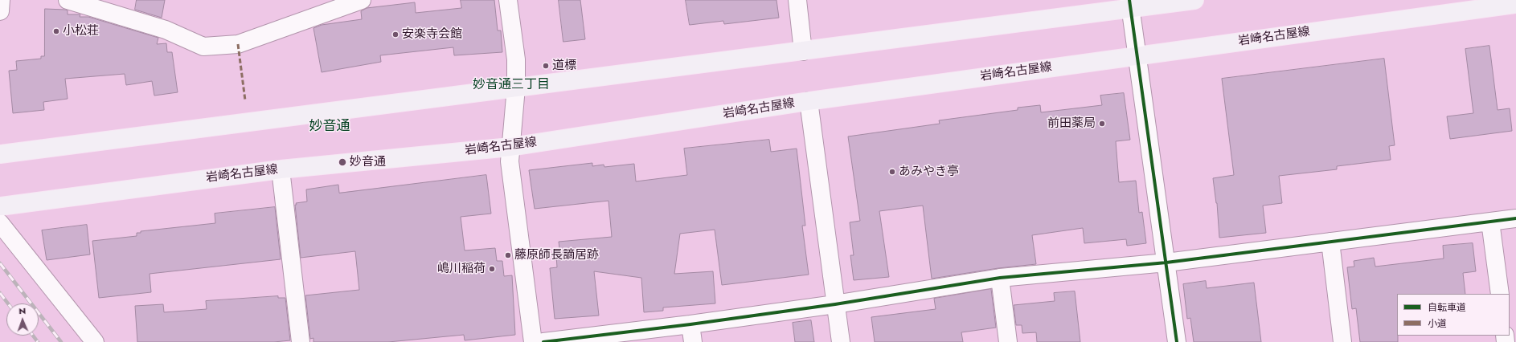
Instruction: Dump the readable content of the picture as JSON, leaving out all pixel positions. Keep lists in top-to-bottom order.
{
  "streets": {
    "main road": ["岩崎名古屋線"]
  },
  "districts": ["妙音通三丁目", "妙音通"],
  "places": [
    "小松荘",
    "安楽寺会館",
    "道標",
    "前田薬局",
    "妙音通",
    "あみやき亭",
    "藤原師長謫居跡",
    "嶋川稲荷"
  ],
  "legend": ["自転車道", "小道"],
  "north": "top"
}
